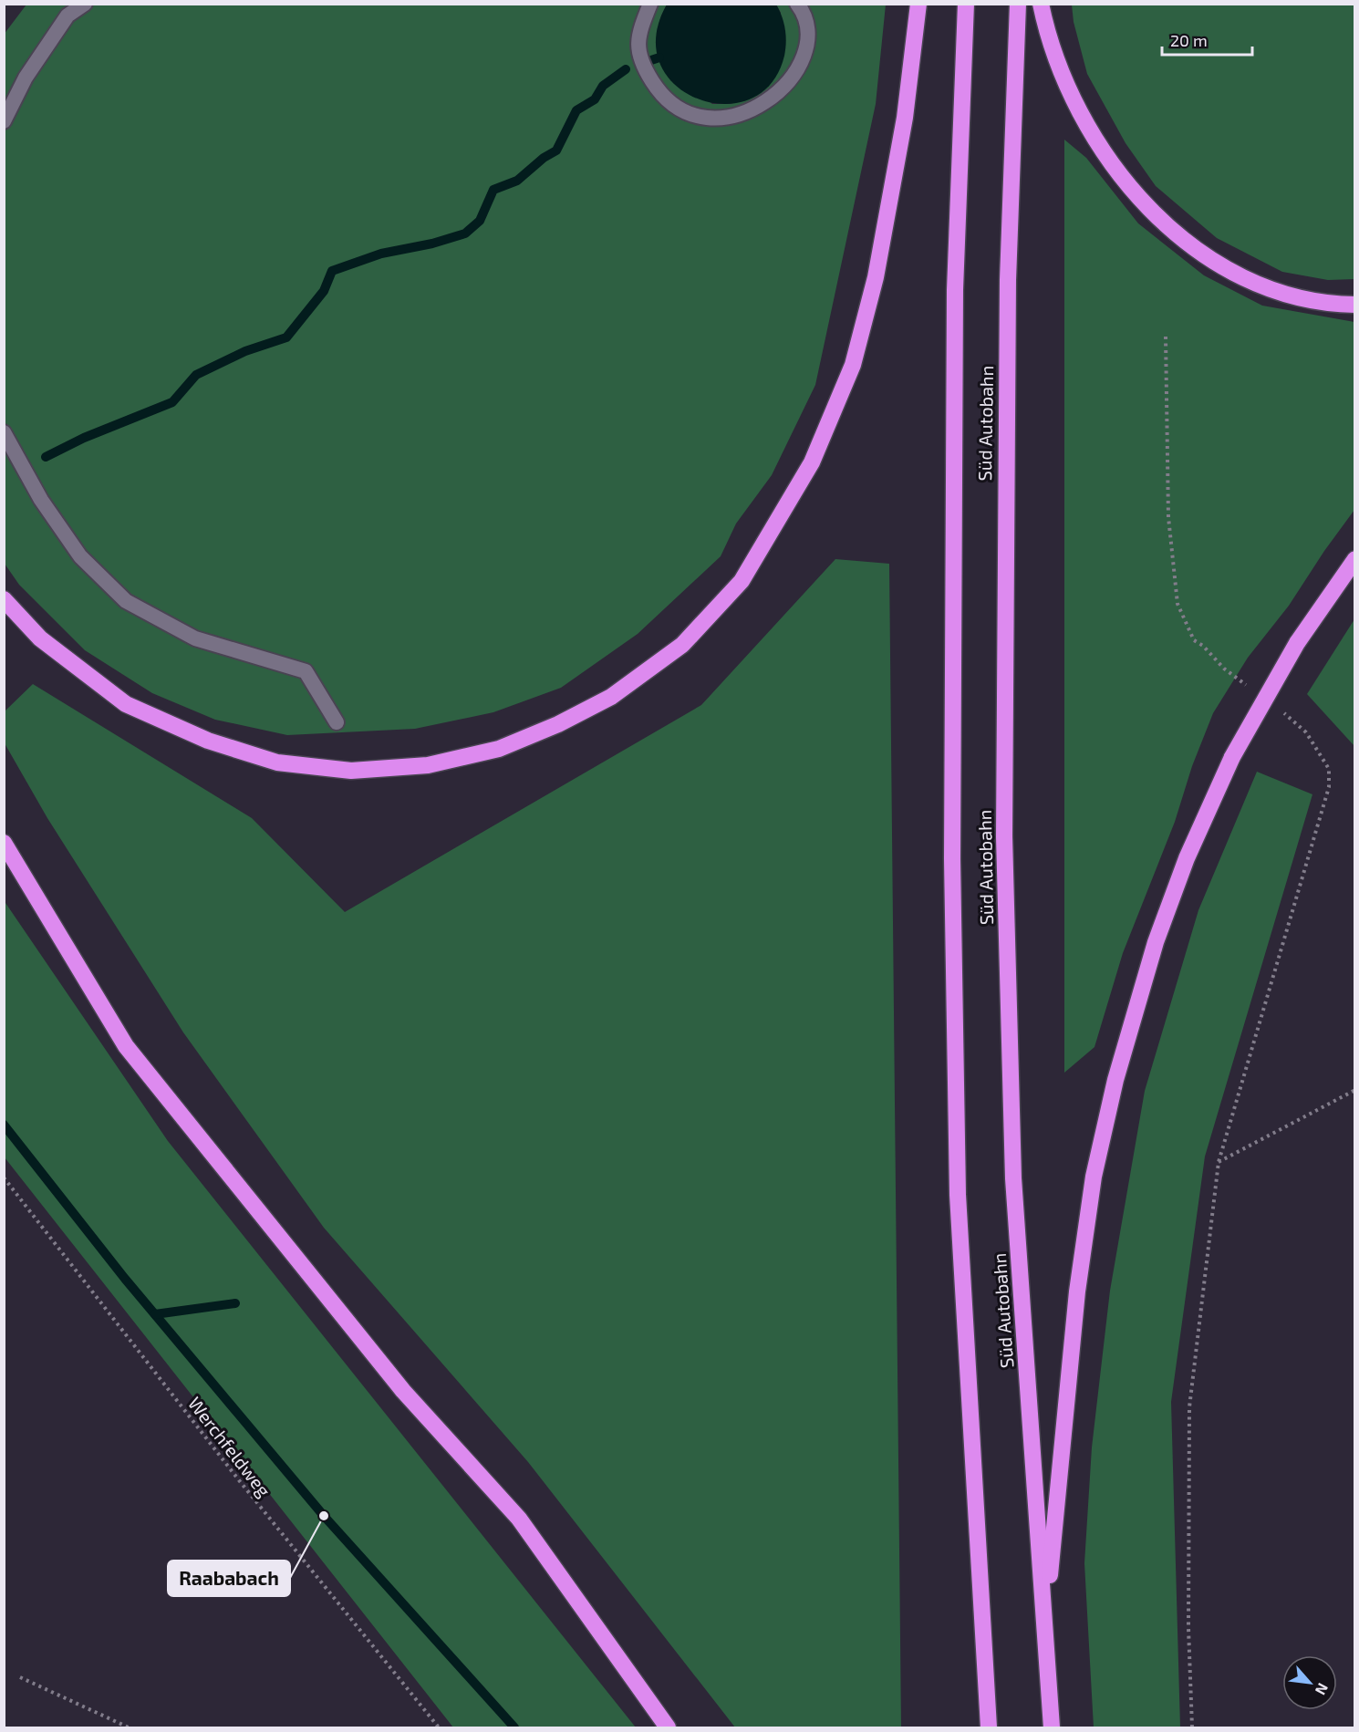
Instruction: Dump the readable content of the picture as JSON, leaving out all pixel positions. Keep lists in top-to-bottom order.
{
  "streets": {
    "highway": ["Süd Autobahn"],
    "path": ["Werchfeldweg"]
  },
  "places": ["Raababach"],
  "scale_bar": "20 m",
  "north": "bottom right"
}
